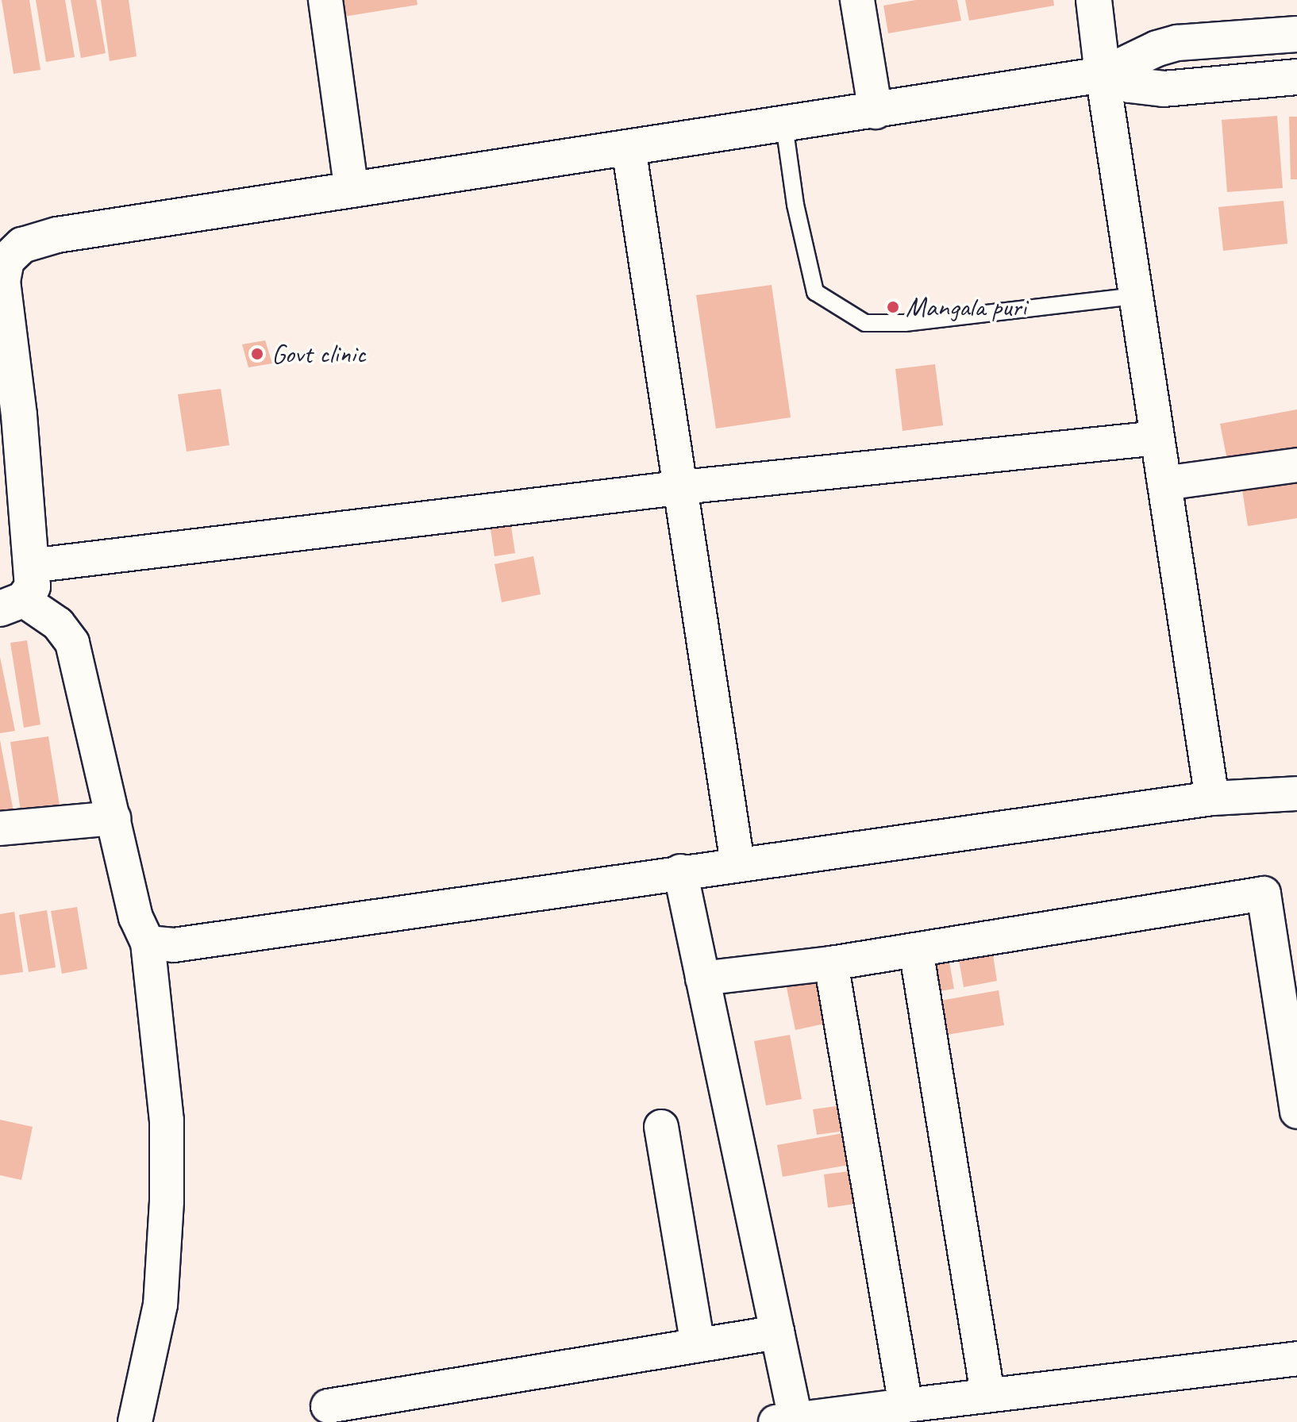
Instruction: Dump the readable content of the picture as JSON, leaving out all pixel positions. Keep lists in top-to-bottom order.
{
  "places": ["Mangala puri", "Govt clinic"]
}
